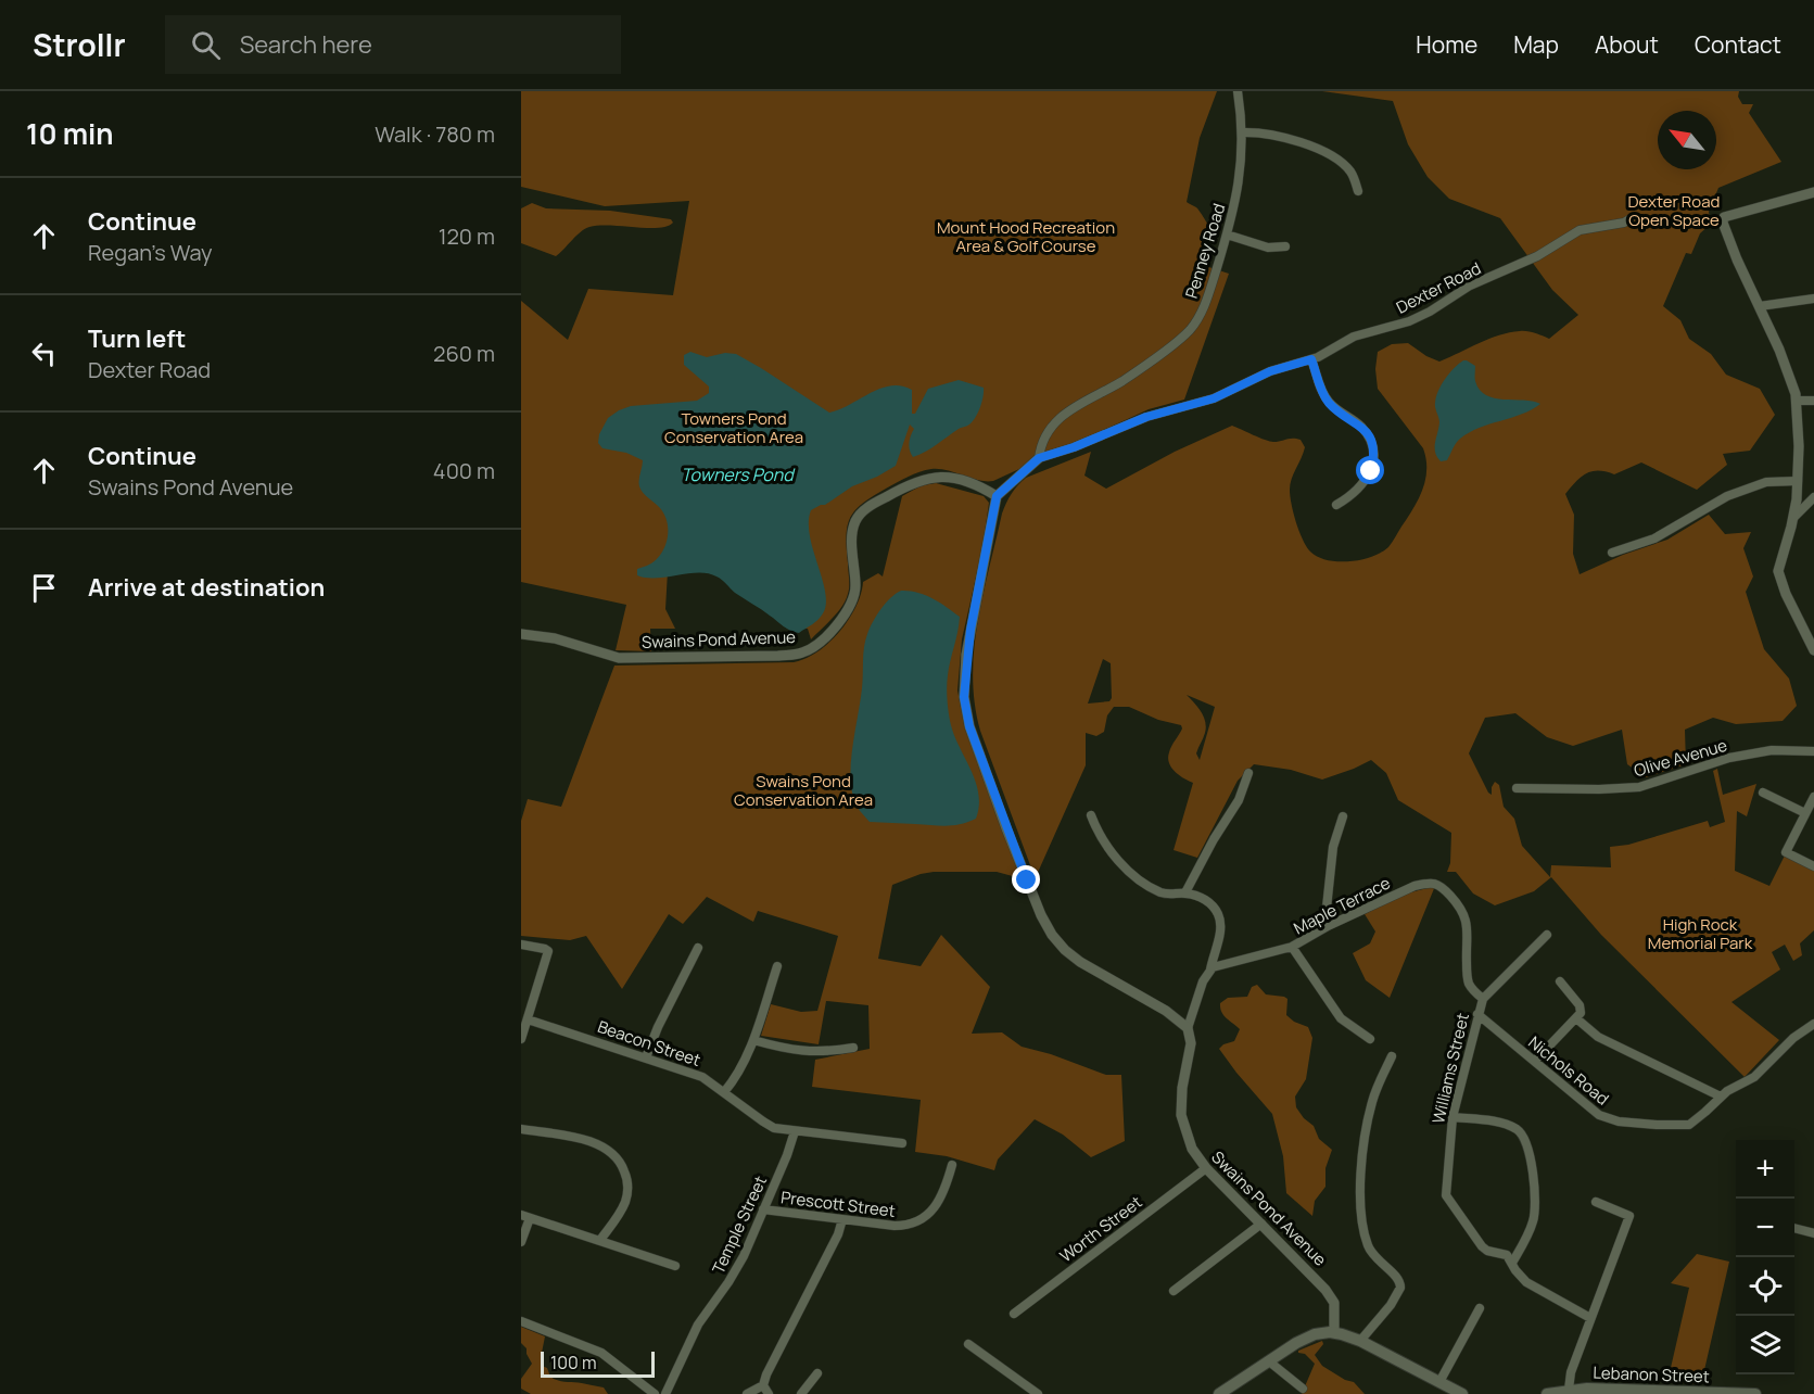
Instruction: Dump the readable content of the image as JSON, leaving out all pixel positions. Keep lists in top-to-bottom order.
{
  "streets": {
    "main road": ["Lebanon Street"],
    "street": [
      "Penney Road",
      "Dexter Road",
      "Swains Pond Avenue",
      "Olive Avenue",
      "Maple Terrace",
      "Beacon Street",
      "Williams Street",
      "Nichols Road",
      "Prescott Street",
      "Temple Street",
      "Worth Street"
    ]
  },
  "crossings": [
    ["Penney Road", "Dexter Road"],
    ["Swains Pond Avenue", "Worth Street"],
    ["Maple Terrace", "Williams Street"],
    ["Beacon Street", "Temple Street"],
    ["Williams Street", "Nichols Road"],
    ["Prescott Street", "Temple Street"]
  ],
  "water": ["Towners Pond"],
  "parks": [
    "Dexter Road Open Space",
    "Mount Hood Recreation Area & Golf Course",
    "Towners Pond Conservation Area",
    "Swains Pond Conservation Area",
    "High Rock Memorial Park"
  ],
  "scale_bar": "100 m",
  "north": "top left",
  "page": {
    "header": "Strollr",
    "search": "Search here",
    "nav": [
      "Home",
      "Map",
      "About",
      "Contact"
    ],
    "heading": ["10 min", "Walk · 780 m"],
    "list": [
      ["Continue", "Regan's Way", "120 m"],
      ["Turn left", "Dexter Road", "260 m"],
      ["Continue", "Swains Pond Avenue", "400 m"],
      "Arrive at destination"
    ],
    "map_buttons": ["+", "−"],
    "scale": "100 m"
  }
}
